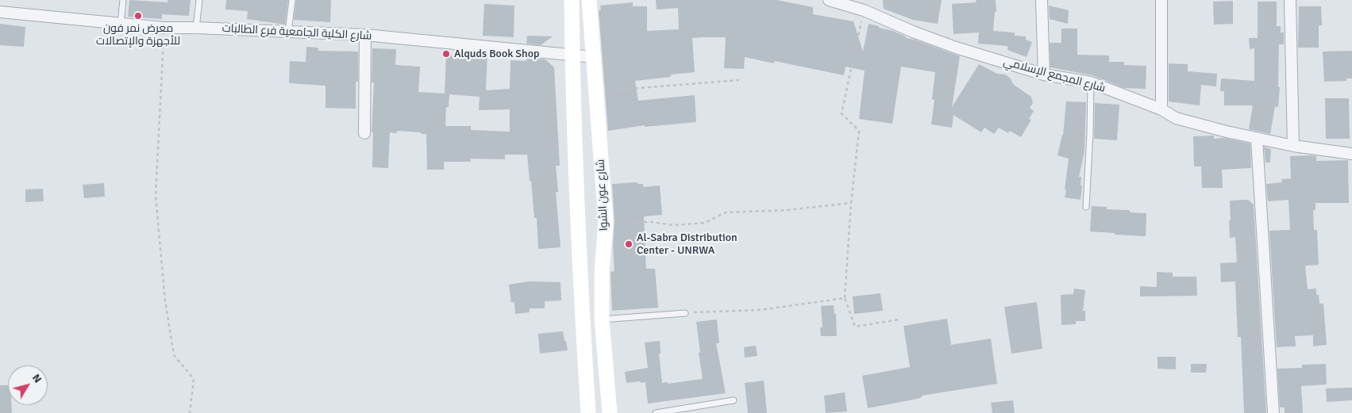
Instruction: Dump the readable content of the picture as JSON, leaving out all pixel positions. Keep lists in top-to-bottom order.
{
  "streets": {
    "main road": ["شارع عون الشوا"],
    "street": ["شارع الكلية الجامعية فرع الطالبات", "شارع المجمع الإسلامي"]
  },
  "crossings": [
    ["شارع الكلية الجامعية فرع الطالبات", "شارع عون الشوا"]
  ],
  "places": ["معرض نمر فون للأجهزة والإتصالات", "Alquds Book Shop", "Al-Sabra Distribution Center - UNRWA"],
  "north": "top right"
}
